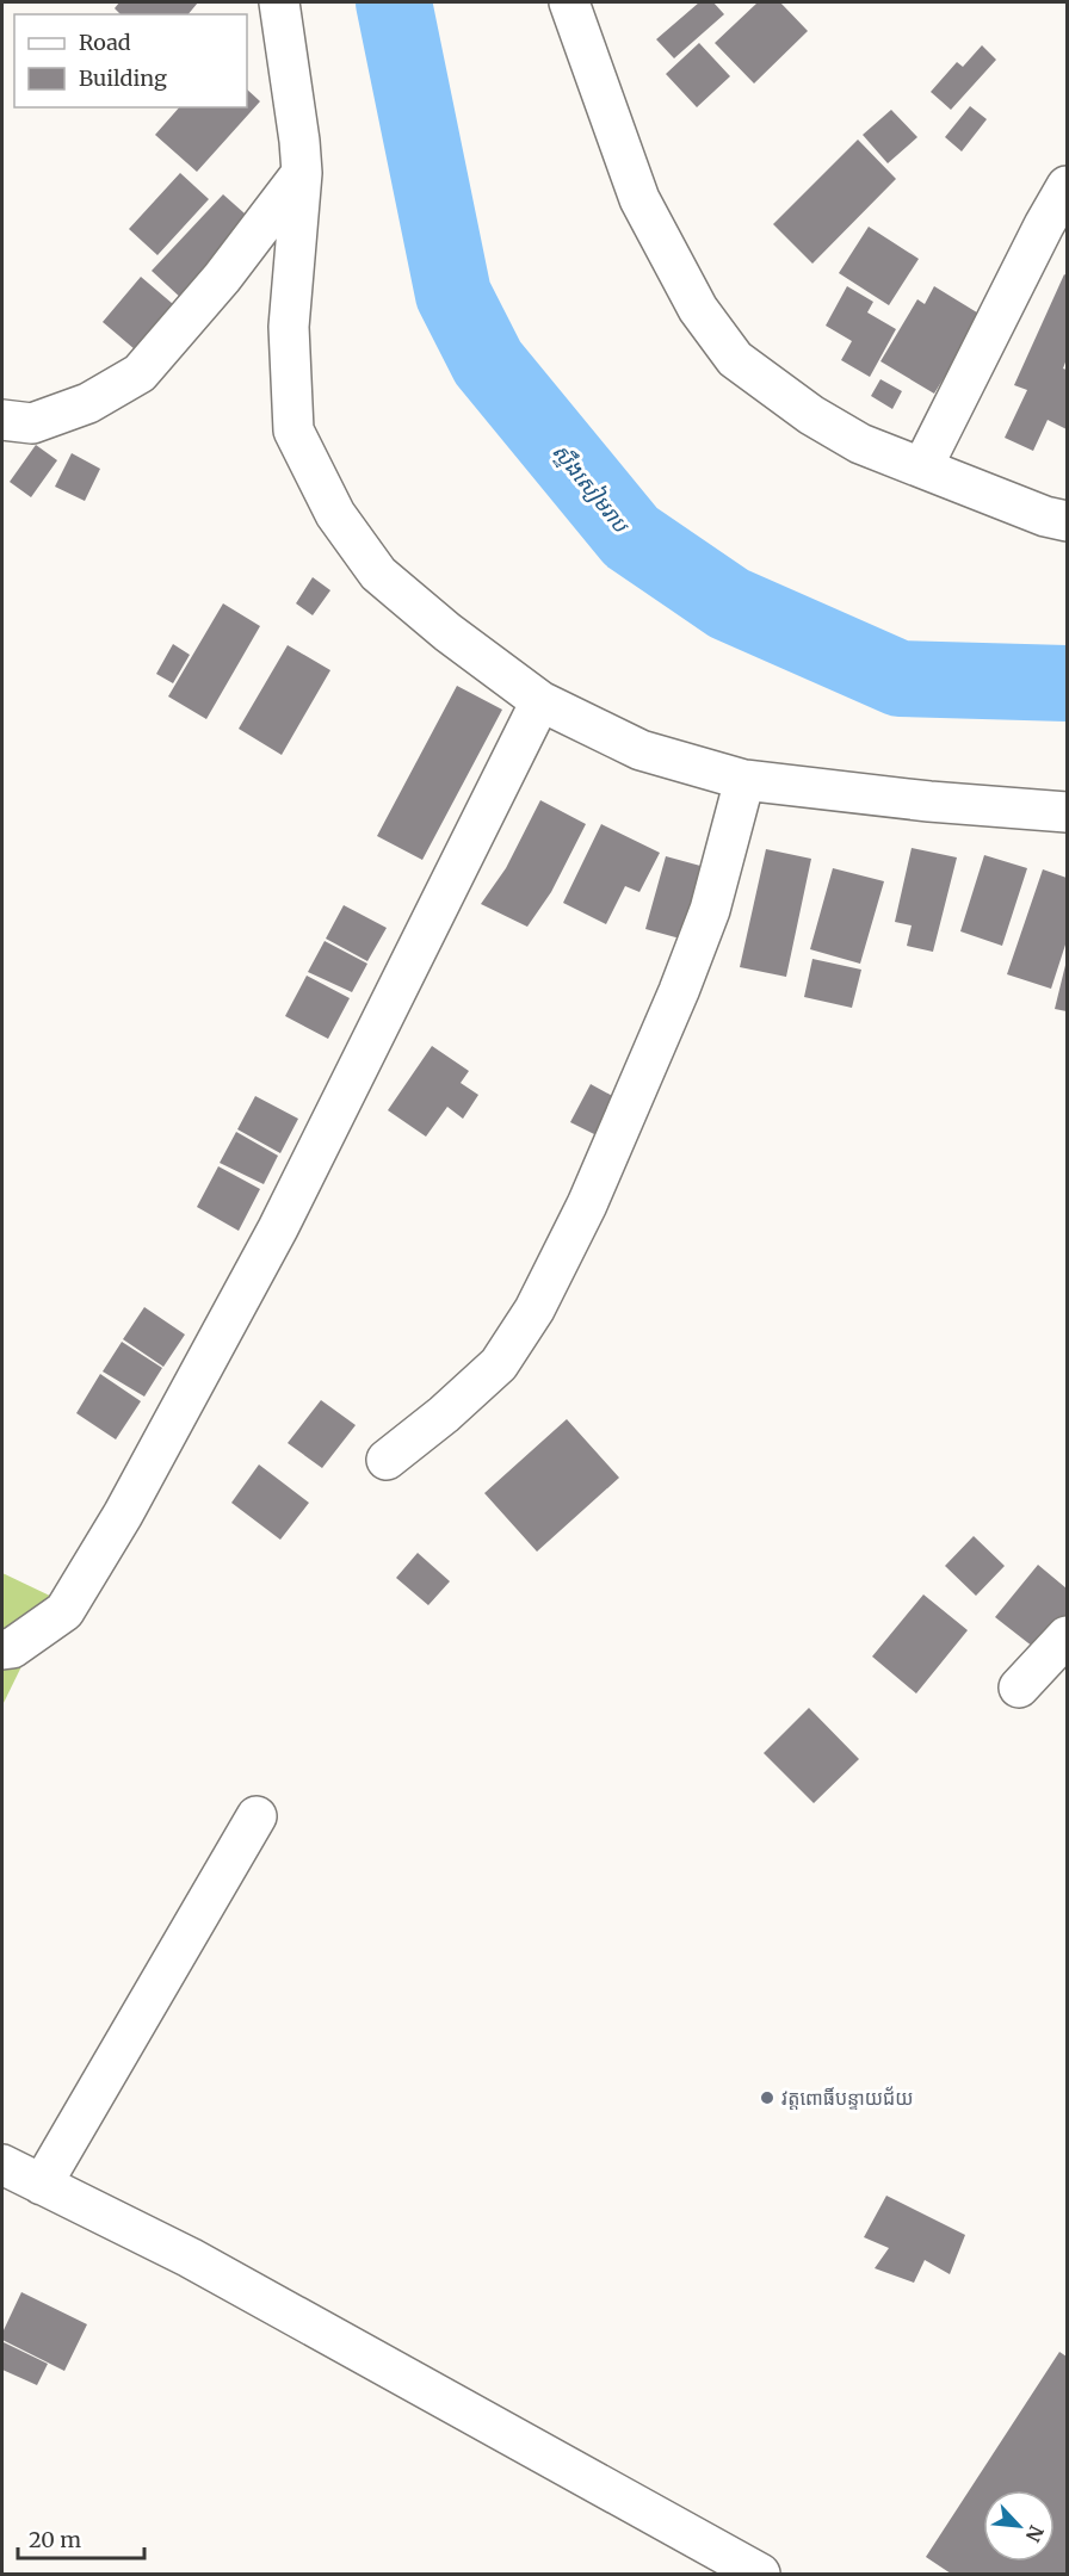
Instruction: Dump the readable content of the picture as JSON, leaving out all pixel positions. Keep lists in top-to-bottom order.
{
  "water": ["ស្ទឹងសៀមរាប"],
  "places": ["វត្តពោធិ៍បន្ទាយជ័យ"],
  "legend": ["Road", "Building"],
  "scale_bar": "20 m",
  "north": "bottom right"
}
